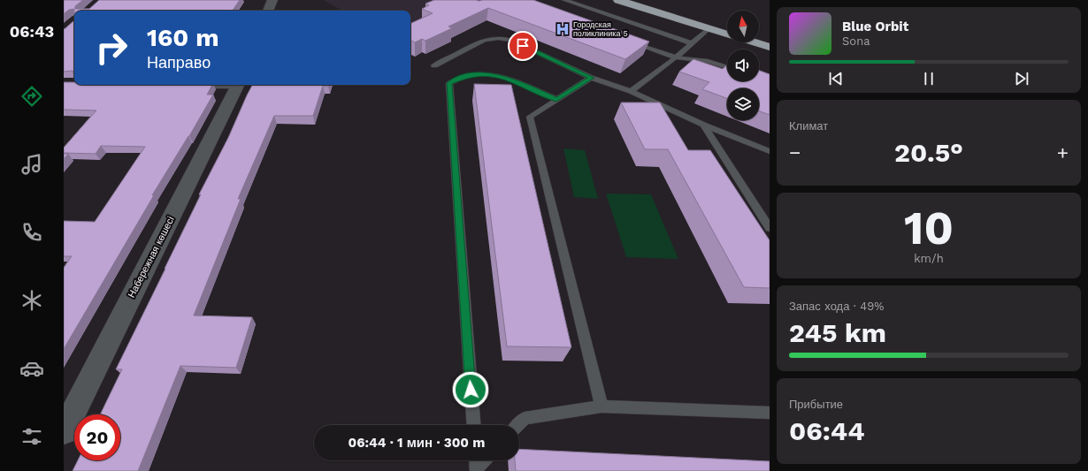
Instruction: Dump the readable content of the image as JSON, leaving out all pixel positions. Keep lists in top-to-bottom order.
{
  "streets": {
    "street": ["Набережная көшесі"]
  },
  "places": {
    "hospital": ["Городская поликлиника 5"]
  },
  "north": "top",
  "page": {
    "tabs": "06:43",
    "turn": ["160 m", "Направо"],
    "song": ["Blue Orbit", "Sona"],
    "tile": [
      "Климат",
      ["10", "km/h"],
      ["Запас хода · 49%", "245 km"],
      ["Прибытие", "06:44"]
    ],
    "heat": ["−", "20.5°", "+"],
    "limit": "20",
    "trip": "06:44 · 1 мин · 300 m"
  }
}
